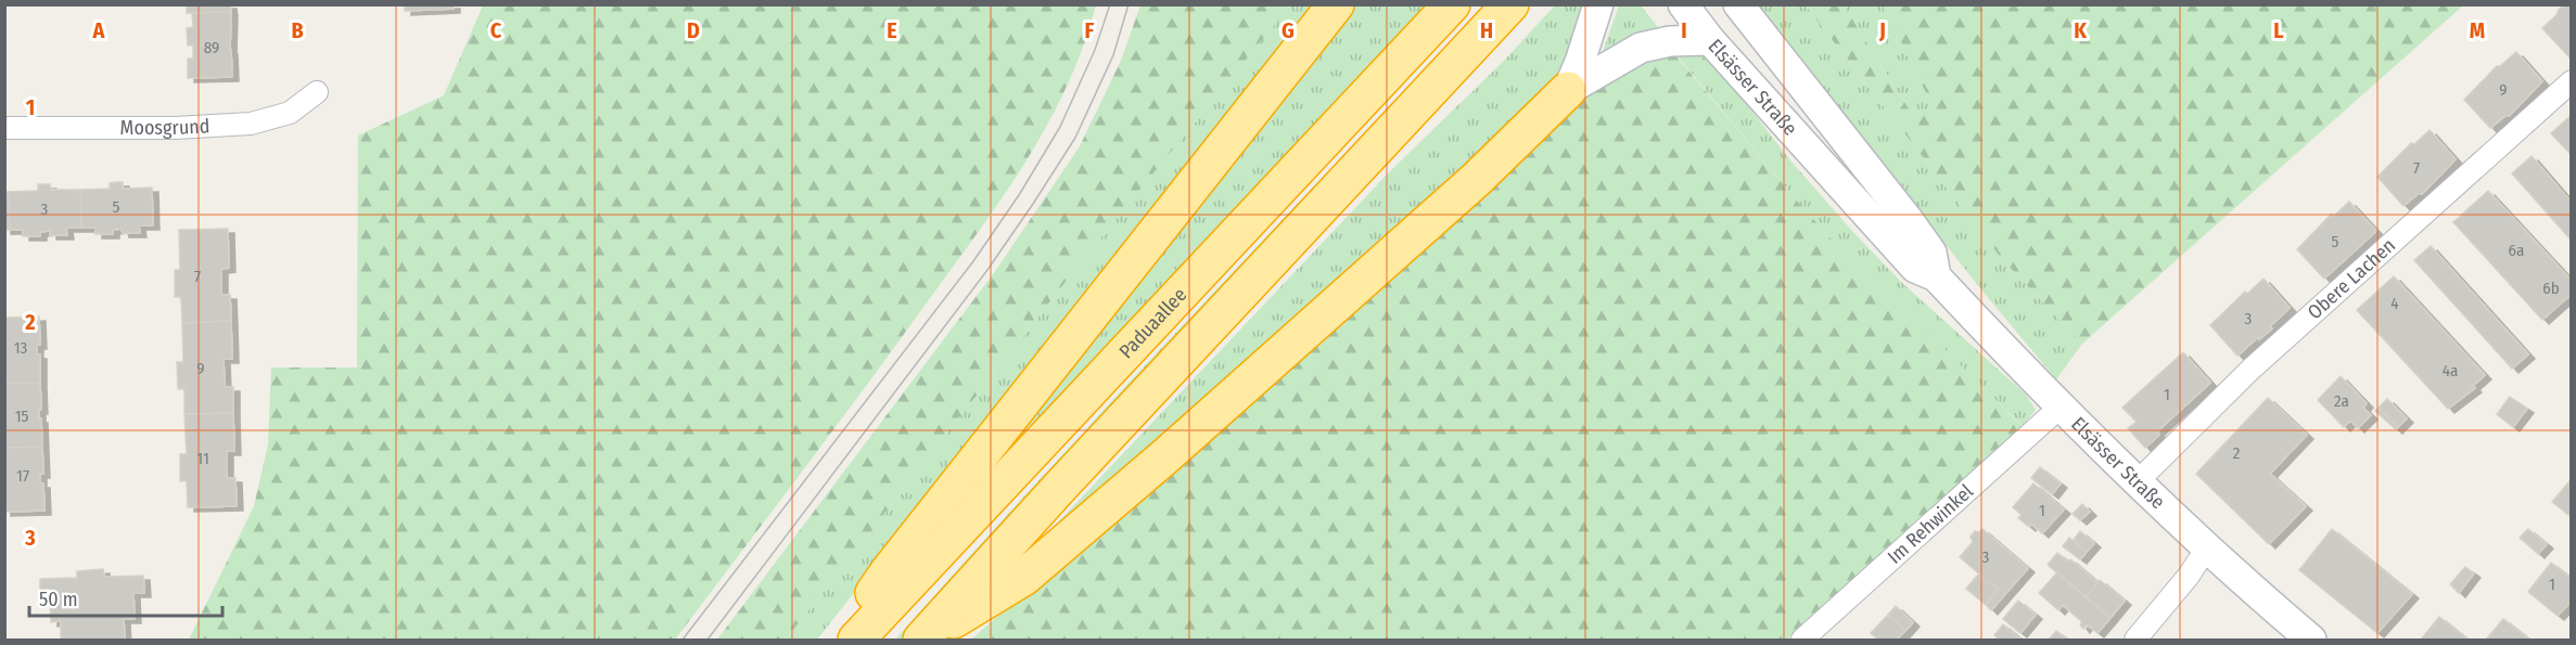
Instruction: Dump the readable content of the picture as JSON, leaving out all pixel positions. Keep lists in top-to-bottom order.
{
  "streets": {
    "highway": ["Paduaallee"],
    "main road": ["Elsässer Straße"],
    "street": ["Moosgrund", "Obere Lachen", "Im Rehwinkel"]
  },
  "crossings": [
    ["Elsässer Straße", "Obere Lachen"],
    ["Elsässer Straße", "Im Rehwinkel"]
  ],
  "house_numbers": [
    "89",
    "9",
    "7",
    "5",
    "3",
    "5",
    "6a",
    "7",
    "6b",
    "4",
    "3",
    "13",
    "9",
    "4a",
    "1",
    "2a",
    "15",
    "2",
    "11",
    "17",
    "1",
    "3",
    "1"
  ],
  "scale_bar": "50 m",
  "grid": {
    "columns": [
      "A",
      "B",
      "C",
      "D",
      "E",
      "F",
      "G",
      "H",
      "I",
      "J",
      "K",
      "L",
      "M"
    ],
    "rows": ["1", "2", "3"]
  }
}
